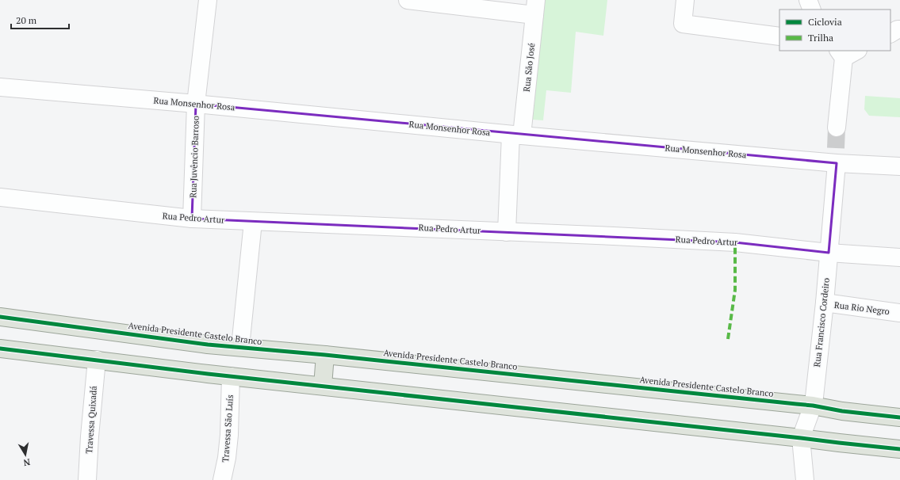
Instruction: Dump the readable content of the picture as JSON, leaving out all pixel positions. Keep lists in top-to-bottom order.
{
  "streets": {
    "main road": ["Avenida Presidente Castelo Branco"],
    "street": [
      "Rua São José",
      "Rua Monsenhor Rosa",
      "Rua Juvêncio Barroso",
      "Rua Pedro Artur",
      "Rua Rio Negro",
      "Rua Francisco Cordeiro",
      "Travessa Quixadá",
      "Travessa São Luís"
    ]
  },
  "crossings": [
    ["Rua São José", "Rua Monsenhor Rosa"],
    ["Rua São José", "Rua Pedro Artur"],
    ["Rua Monsenhor Rosa", "Rua Juvêncio Barroso"],
    ["Rua Monsenhor Rosa", "Rua Francisco Cordeiro"],
    ["Rua Juvêncio Barroso", "Rua Pedro Artur"],
    ["Rua Pedro Artur", "Rua Francisco Cordeiro"],
    ["Rua Rio Negro", "Rua Francisco Cordeiro"],
    ["Rua Francisco Cordeiro", "Avenida Presidente Castelo Branco"]
  ],
  "legend": ["Ciclovia", "Trilha"],
  "scale_bar": "20 m",
  "north": "bottom"
}
